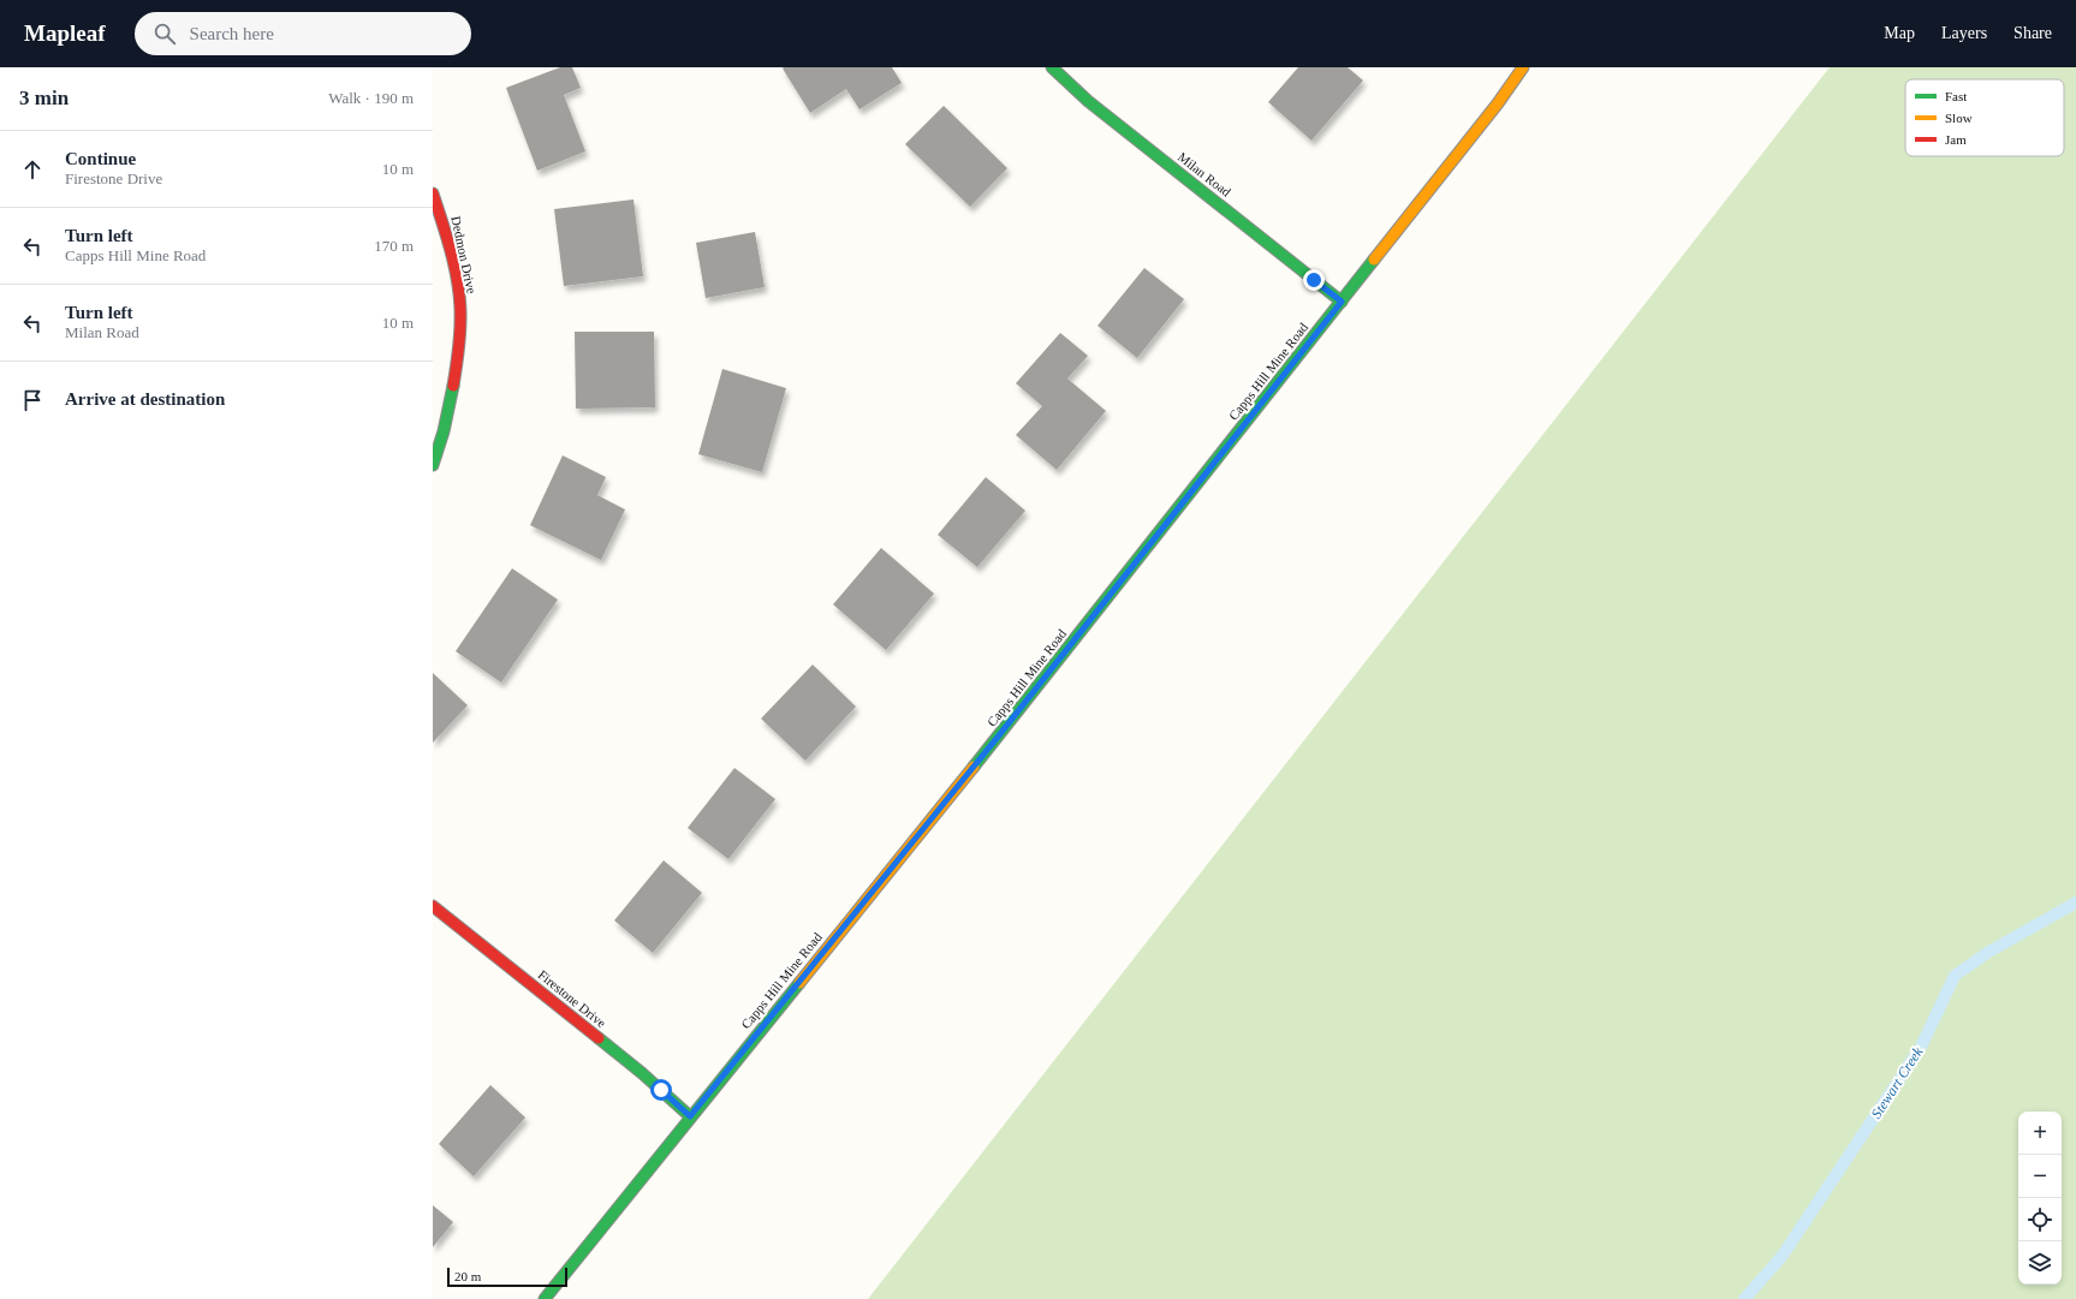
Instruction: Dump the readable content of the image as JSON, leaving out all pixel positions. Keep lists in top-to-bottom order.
{
  "streets": {
    "street": [
      "Milan Road",
      "Dedmon Drive",
      "Capps Hill Mine Road",
      "Firestone Drive"
    ]
  },
  "crossings": [
    ["Milan Road", "Capps Hill Mine Road"],
    ["Capps Hill Mine Road", "Firestone Drive"]
  ],
  "water": ["Stewart Creek"],
  "legend": ["Fast", "Slow", "Jam"],
  "scale_bar": "20 m",
  "page": {
    "header": "Mapleaf",
    "search": "Search here",
    "nav": ["Map", "Layers", "Share"],
    "heading": ["3 min", "Walk · 190 m"],
    "list": [
      ["Continue", "Firestone Drive", "10 m"],
      ["Turn left", "Capps Hill Mine Road", "170 m"],
      ["Turn left", "Milan Road", "10 m"],
      "Arrive at destination"
    ],
    "map_buttons": ["+", "−"],
    "scale": "20 m"
  }
}
